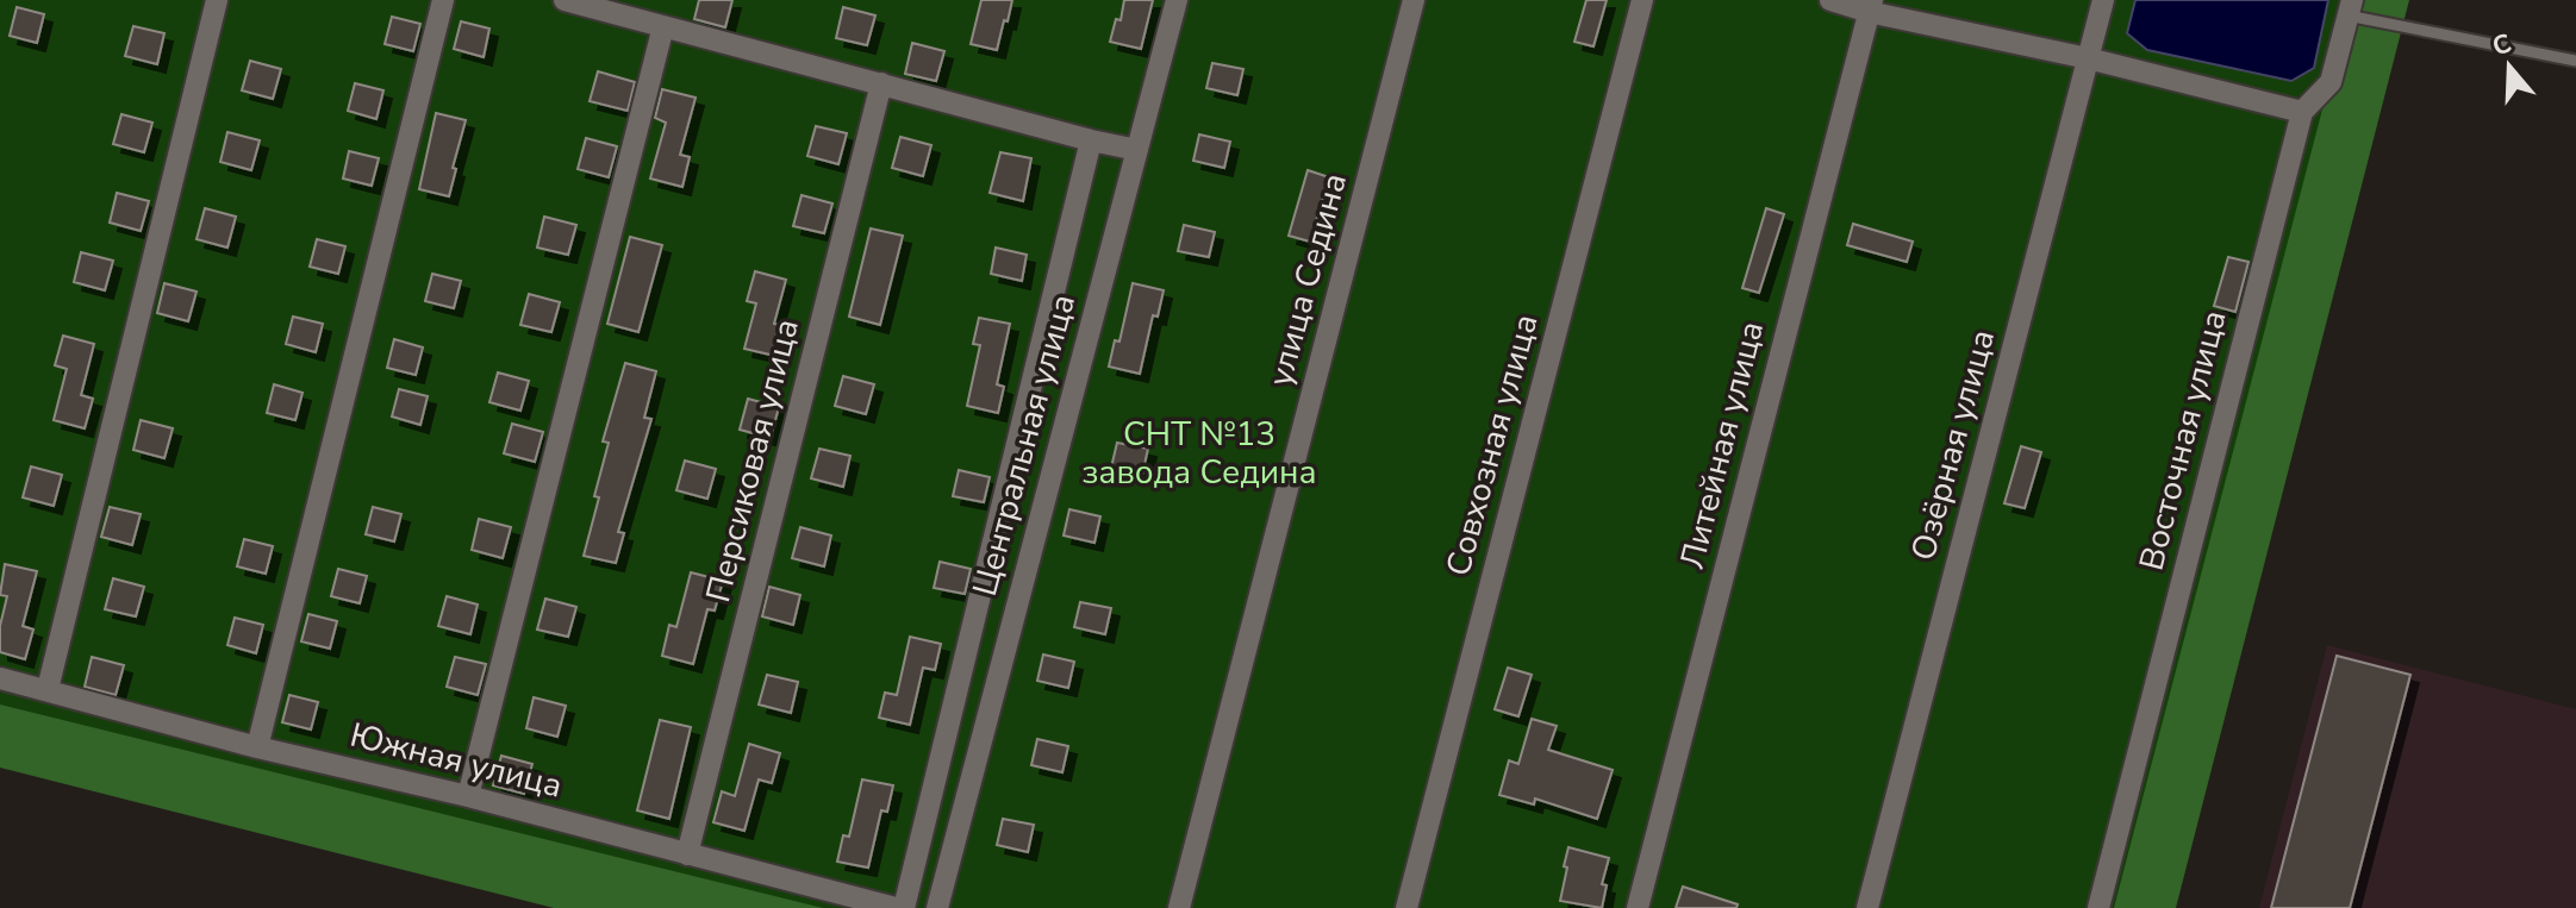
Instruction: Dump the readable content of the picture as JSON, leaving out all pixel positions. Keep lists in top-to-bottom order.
{
  "streets": {
    "street": [
      "улица Седина",
      "Восточная улица",
      "Центральная улица",
      "Совхозная улица",
      "Литейная улица",
      "Озёрная улица",
      "Персиковая улица",
      "Южная улица"
    ]
  },
  "crossings": [
    ["Персиковая улица", "Южная улица"]
  ],
  "parks": ["СНТ №13 завода Седина"],
  "north": "top"
}
